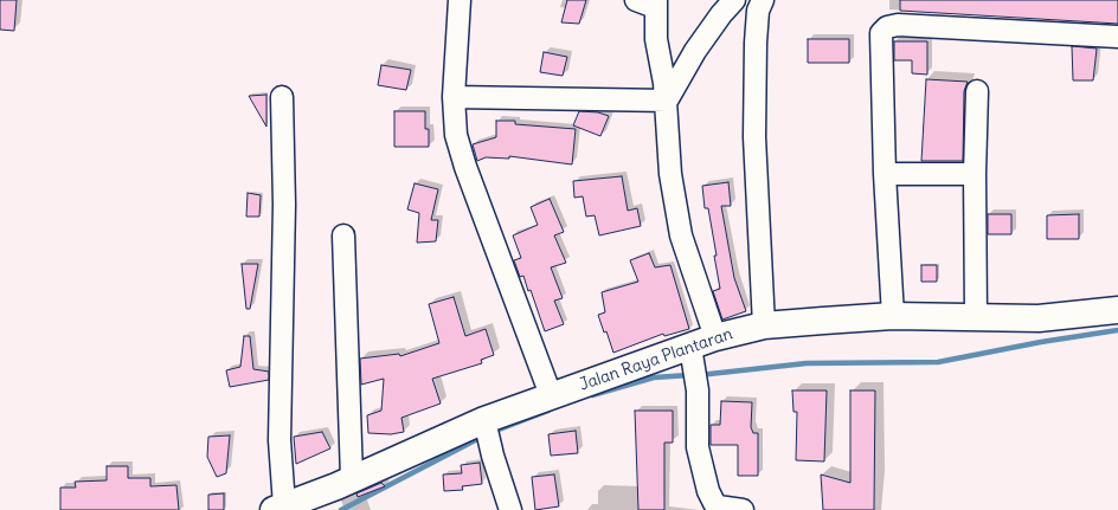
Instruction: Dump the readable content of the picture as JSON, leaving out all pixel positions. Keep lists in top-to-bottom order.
{
  "streets": {
    "main road": ["Jalan Raya Plantaran"]
  }
}
